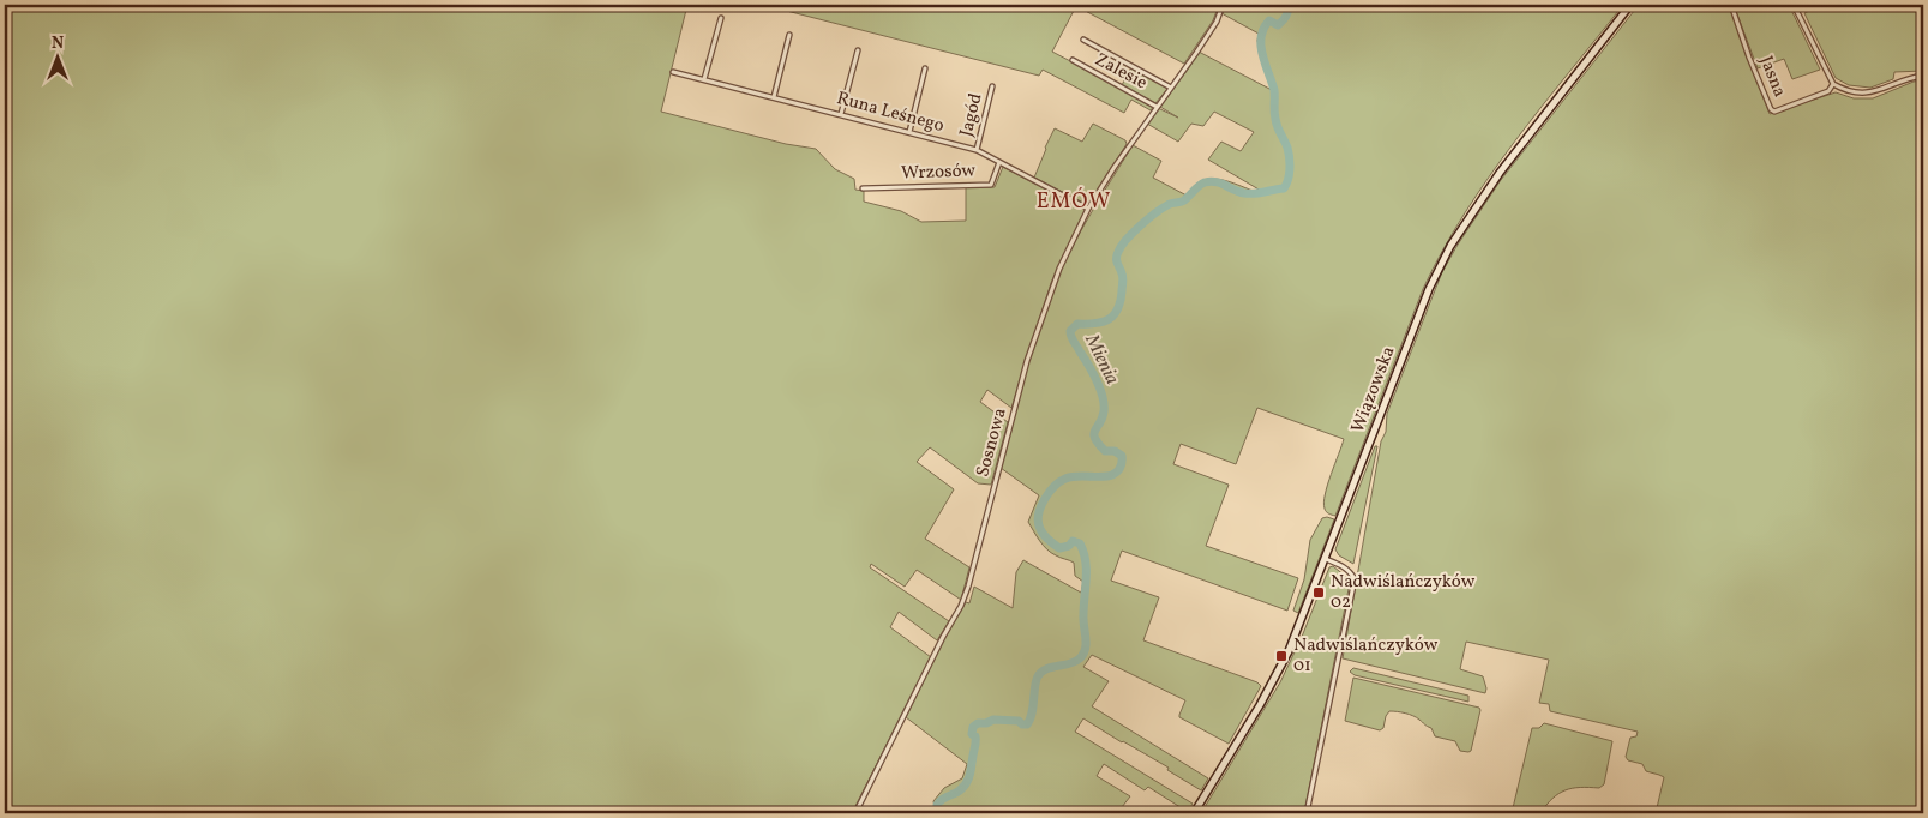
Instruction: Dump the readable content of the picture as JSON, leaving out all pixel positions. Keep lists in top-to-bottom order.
{
  "streets": {
    "main road": ["Wiązowska"],
    "street": [
      "Zalesie",
      "Jasna",
      "Runa Leśnego",
      "Jagód",
      "Wrzosów",
      "Sosnowa"
    ]
  },
  "crossings": [
    ["Zalesie", "Sosnowa"],
    ["Runa Leśnego", "Jagód"],
    ["Runa Leśnego", "Wrzosów"],
    ["Runa Leśnego", "Sosnowa"]
  ],
  "districts": ["EMÓW"],
  "water": ["Mienia"],
  "places": {
    "transit": ["Nadwiślańczyków 02", "Nadwiślańczyków 01"]
  },
  "north": "top"
}
